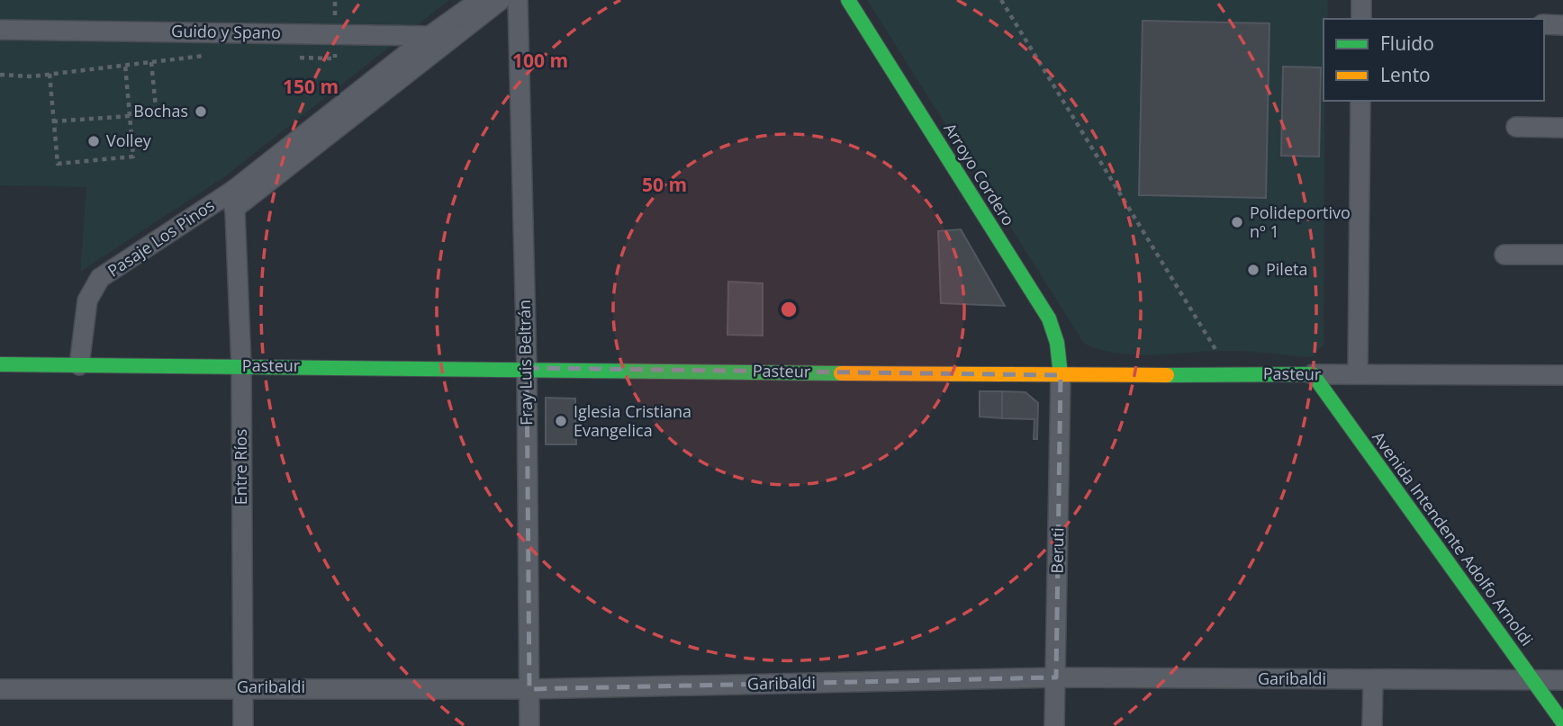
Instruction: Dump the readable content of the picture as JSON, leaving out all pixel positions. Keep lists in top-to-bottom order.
{
  "streets": {
    "street": [
      "Guido y Spano",
      "Arroyo Cordero",
      "Pasaje Los Pinos",
      "Fray Luis Beltrán",
      "Pasteur",
      "Entre Ríos",
      "Avenida Intendente Adolfo Arnoldi",
      "Beruti",
      "Garibaldi"
    ]
  },
  "crossings": [
    ["Arroyo Cordero", "Pasteur"],
    ["Arroyo Cordero", "Beruti"],
    ["Pasaje Los Pinos", "Pasteur"],
    ["Pasaje Los Pinos", "Entre Ríos"],
    ["Fray Luis Beltrán", "Pasteur"],
    ["Fray Luis Beltrán", "Garibaldi"],
    ["Pasteur", "Entre Ríos"],
    ["Pasteur", "Avenida Intendente Adolfo Arnoldi"],
    ["Pasteur", "Beruti"],
    ["Entre Ríos", "Garibaldi"],
    ["Avenida Intendente Adolfo Arnoldi", "Garibaldi"],
    ["Beruti", "Garibaldi"]
  ],
  "places": [
    "Bochas",
    "Volley",
    "Polideportivo nº 1",
    "Pileta",
    "Iglesia Cristiana Evangelica"
  ],
  "legend": ["Fluido", "Lento"],
  "rings": ["100 m", "150 m", "50 m"]
}
